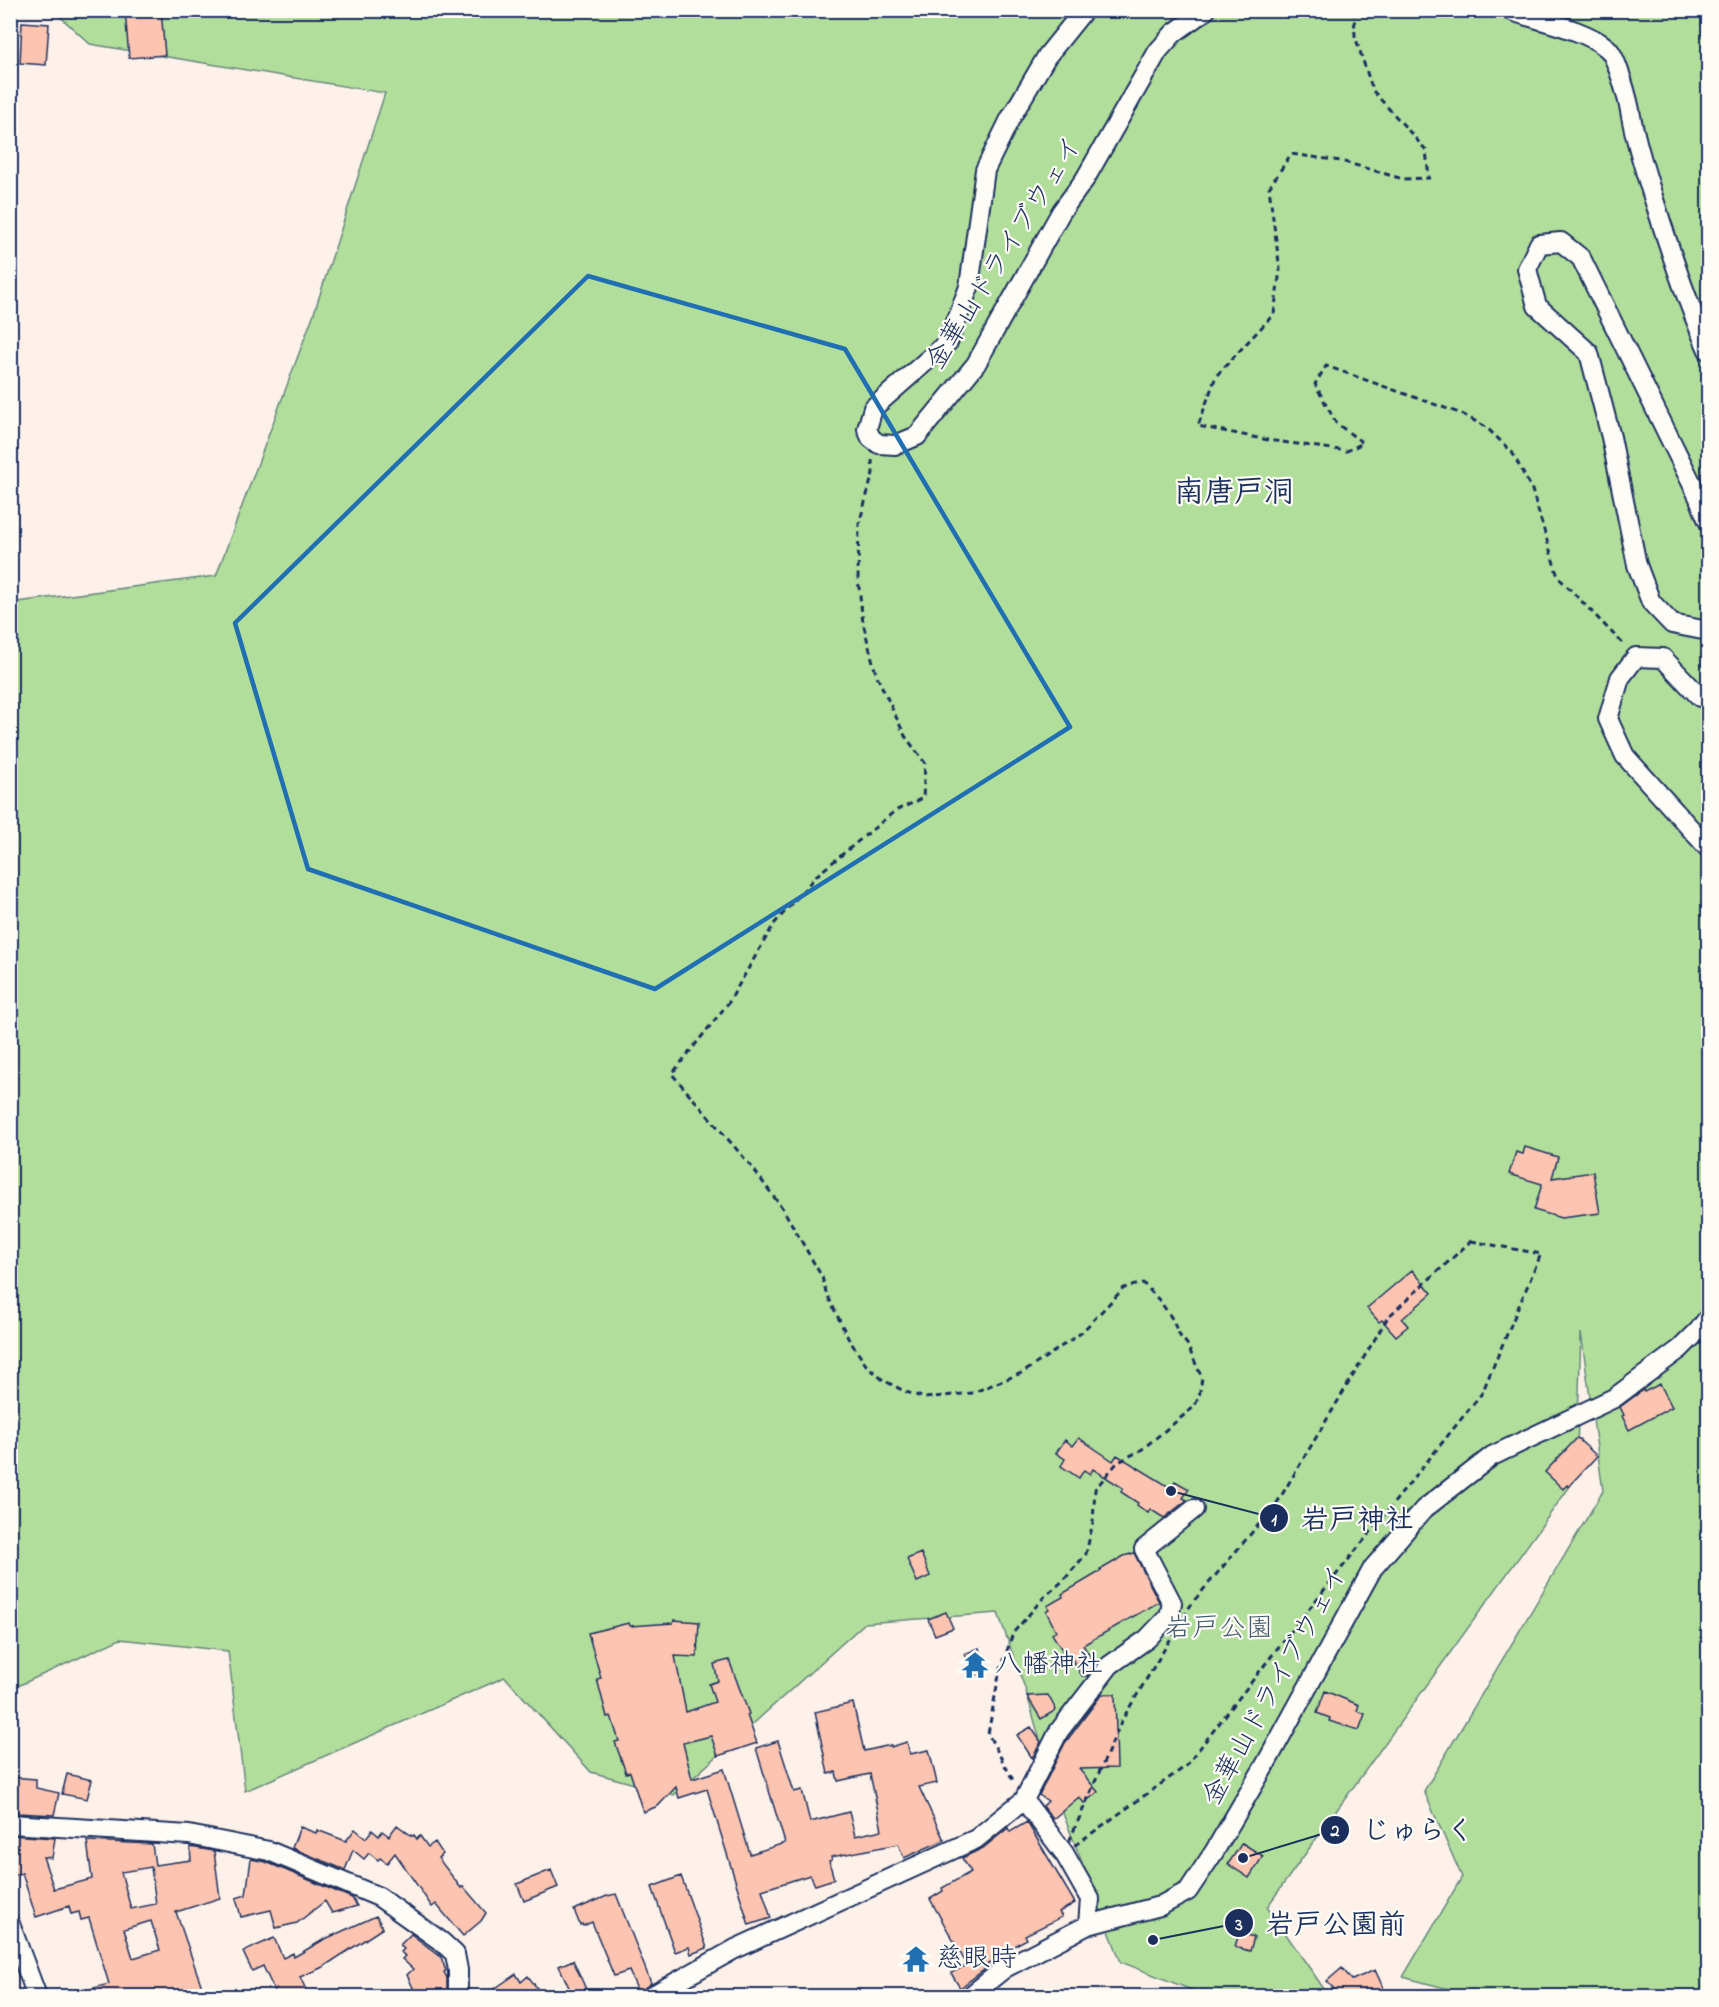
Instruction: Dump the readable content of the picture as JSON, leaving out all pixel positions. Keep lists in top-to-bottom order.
{
  "streets": {
    "street": ["金華山ドライブウェイ"]
  },
  "districts": ["南唐戸洞"],
  "parks": ["岩戸公園"],
  "places": {
    "other": ["岩戸神社", "じゅらく", "岩戸公園前"],
    "temple": ["八幡神社", "慈眼時"]
  }
}
